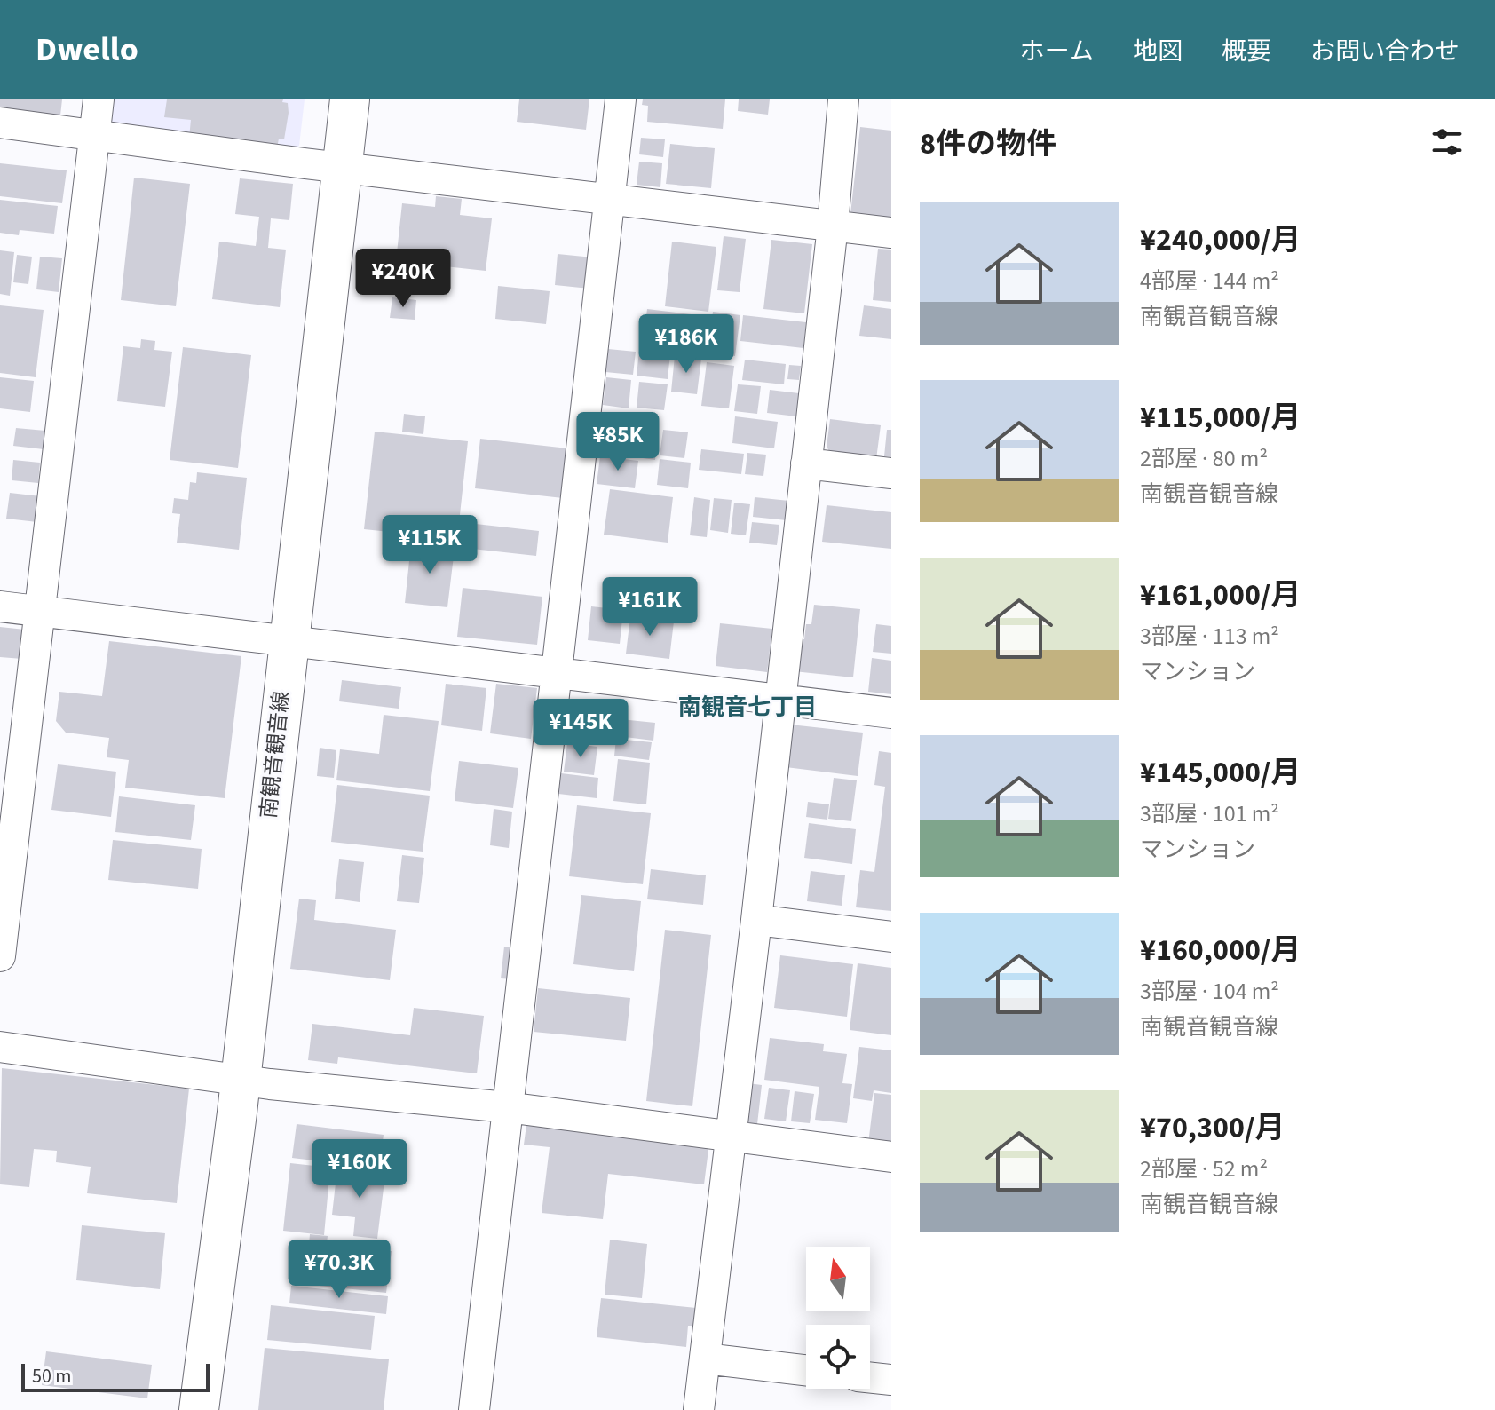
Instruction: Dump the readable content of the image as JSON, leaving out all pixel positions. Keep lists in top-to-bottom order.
{
  "streets": {
    "main road": ["南観音観音線"]
  },
  "districts": ["南観音七丁目"],
  "scale_bar": "50 m",
  "north": "top",
  "page": {
    "header": "Dwello",
    "nav": [
      "ホーム",
      "地図",
      "概要",
      "お問い合わせ"
    ],
    "heading": "8件の物件",
    "list": [
      {
        "name": "¥240,000/月",
        "note": "4部屋 · 144 m² · 南観音観音線"
      },
      {
        "name": "¥115,000/月",
        "note": "2部屋 · 80 m² · 南観音観音線"
      },
      {
        "name": "¥161,000/月",
        "note": "3部屋 · 113 m² · マンション"
      },
      {
        "name": "¥145,000/月",
        "note": "3部屋 · 101 m² · マンション"
      },
      {
        "name": "¥160,000/月",
        "note": "3部屋 · 104 m² · 南観音観音線"
      },
      {
        "name": "¥70,300/月",
        "note": "2部屋 · 52 m² · 南観音観音線"
      }
    ],
    "price": [
      "¥240K",
      "¥186K",
      "¥85K",
      "¥115K",
      "¥161K",
      "¥145K",
      "¥160K",
      "¥70.3K"
    ],
    "scale": "50 m"
  }
}
